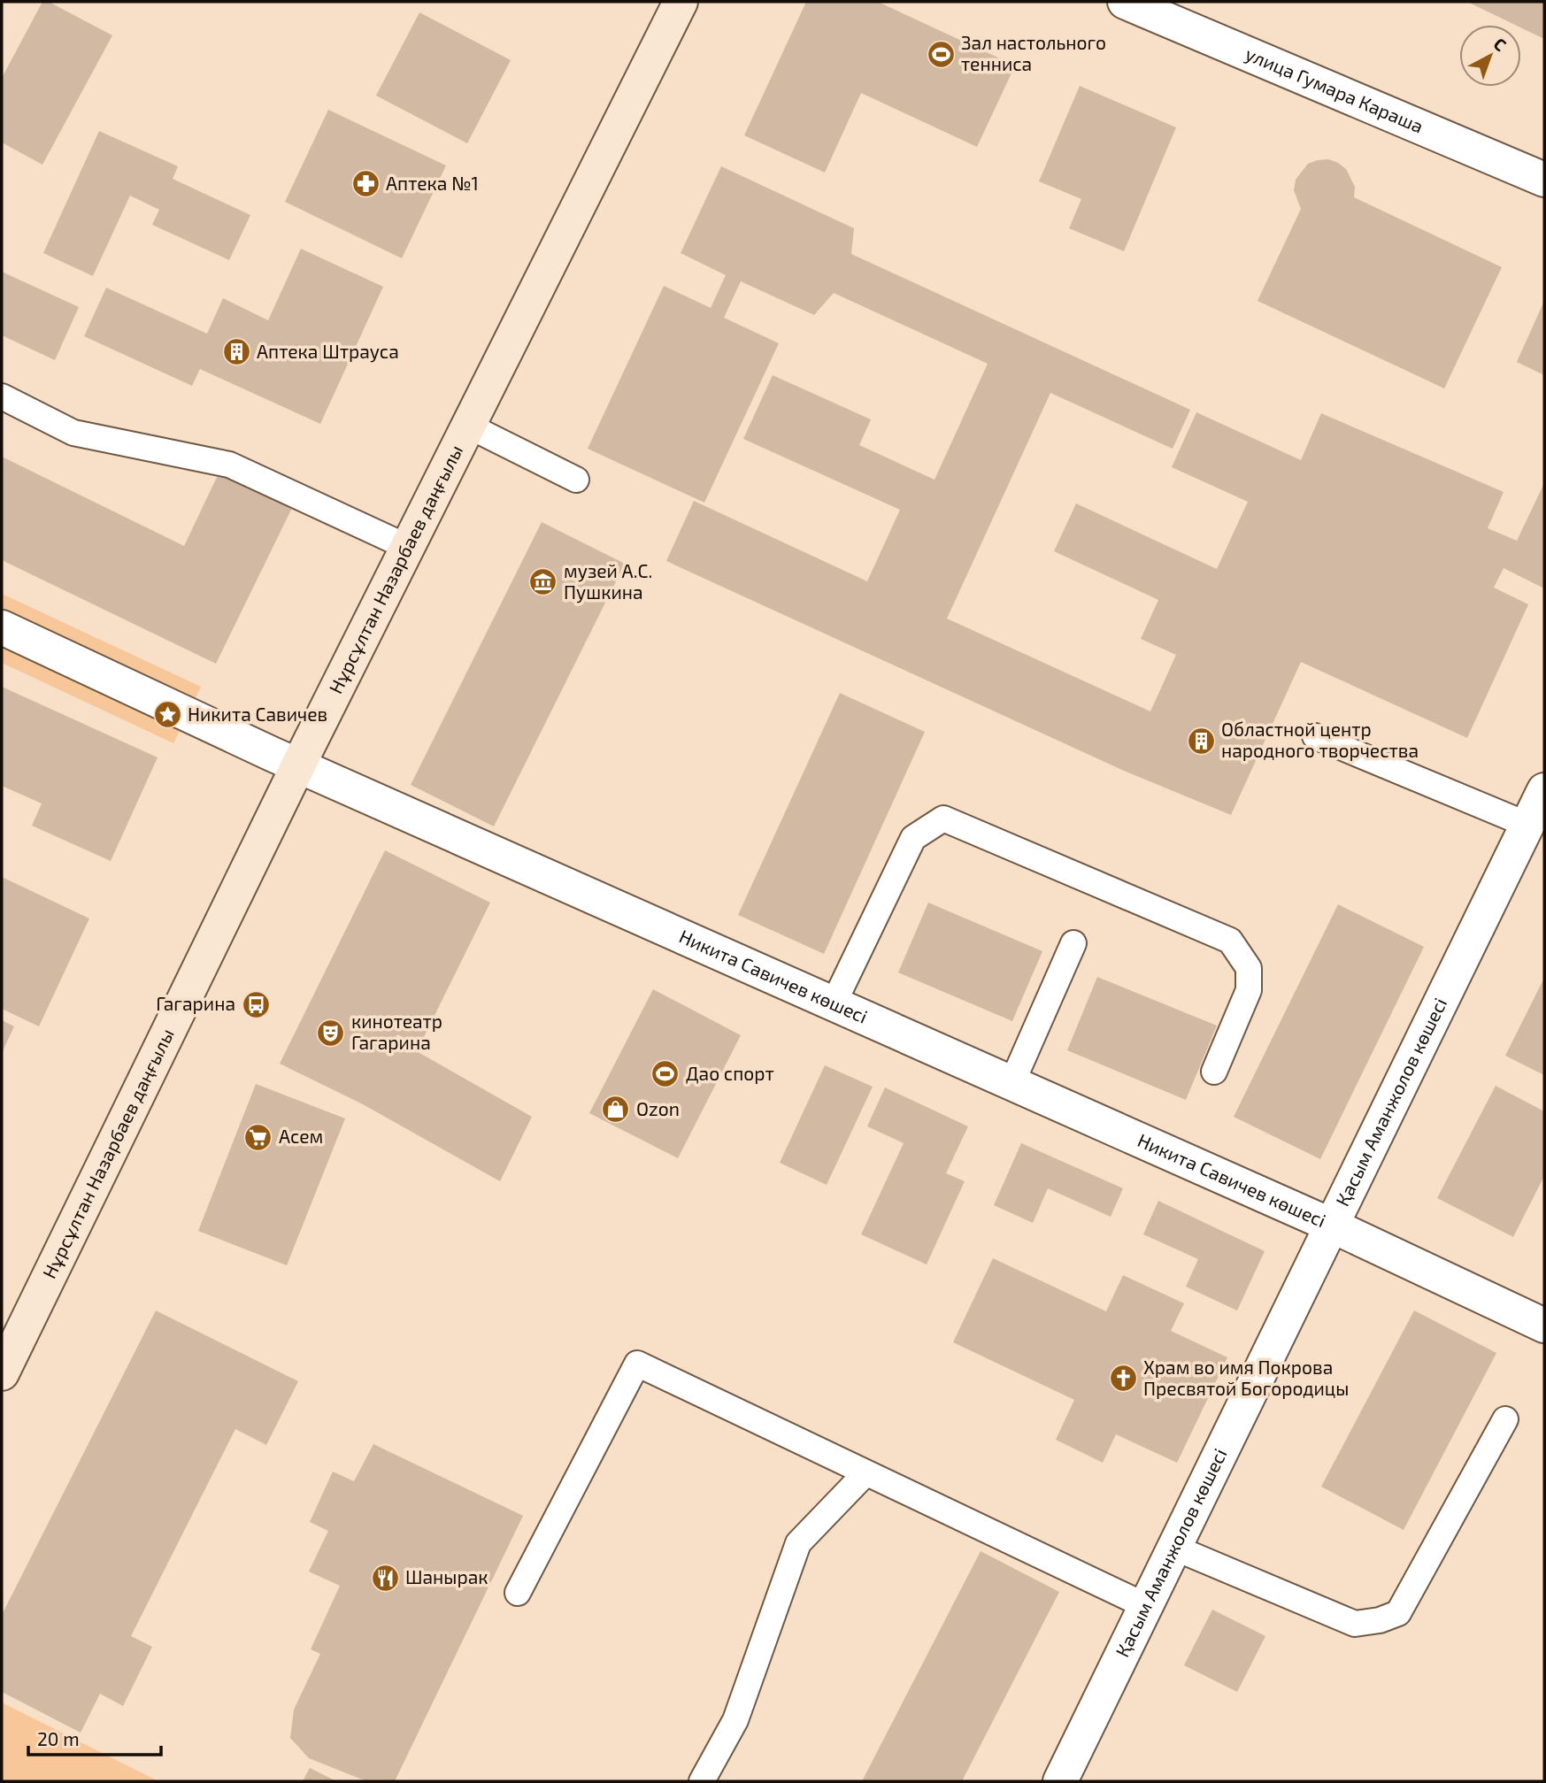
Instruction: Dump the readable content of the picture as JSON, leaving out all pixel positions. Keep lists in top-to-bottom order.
{
  "streets": {
    "main road": ["Нұрсұлтан Назарбаев даңғылы"],
    "street": ["улица Гумара Караша", "Никита Савичев көшесі", "Қасым Аманжолов көшесі"]
  },
  "crossings": [
    ["Нұрсұлтан Назарбаев даңғылы", "Никита Савичев көшесі"],
    ["Никита Савичев көшесі", "Қасым Аманжолов көшесі"]
  ],
  "places": {
    "sports": ["Зал настольного тенниса", "Дао спорт"],
    "pharmacy": ["Аптека №1"],
    "building": ["Аптека Штрауса", "Областной центр народного творчества"],
    "museum": ["музей А.С. Пушкина"],
    "place": ["Никита Савичев"],
    "bus stop": ["Гагарина"],
    "theatre": ["кинотеатр Гагарина"],
    "shop": ["Ozon"],
    "supermarket": ["Асем"],
    "church": ["Храм во имя Покрова Пресвятой Богородицы"],
    "restaurant": ["Шанырак"]
  },
  "scale_bar": "20 m",
  "north": "top right"
}
